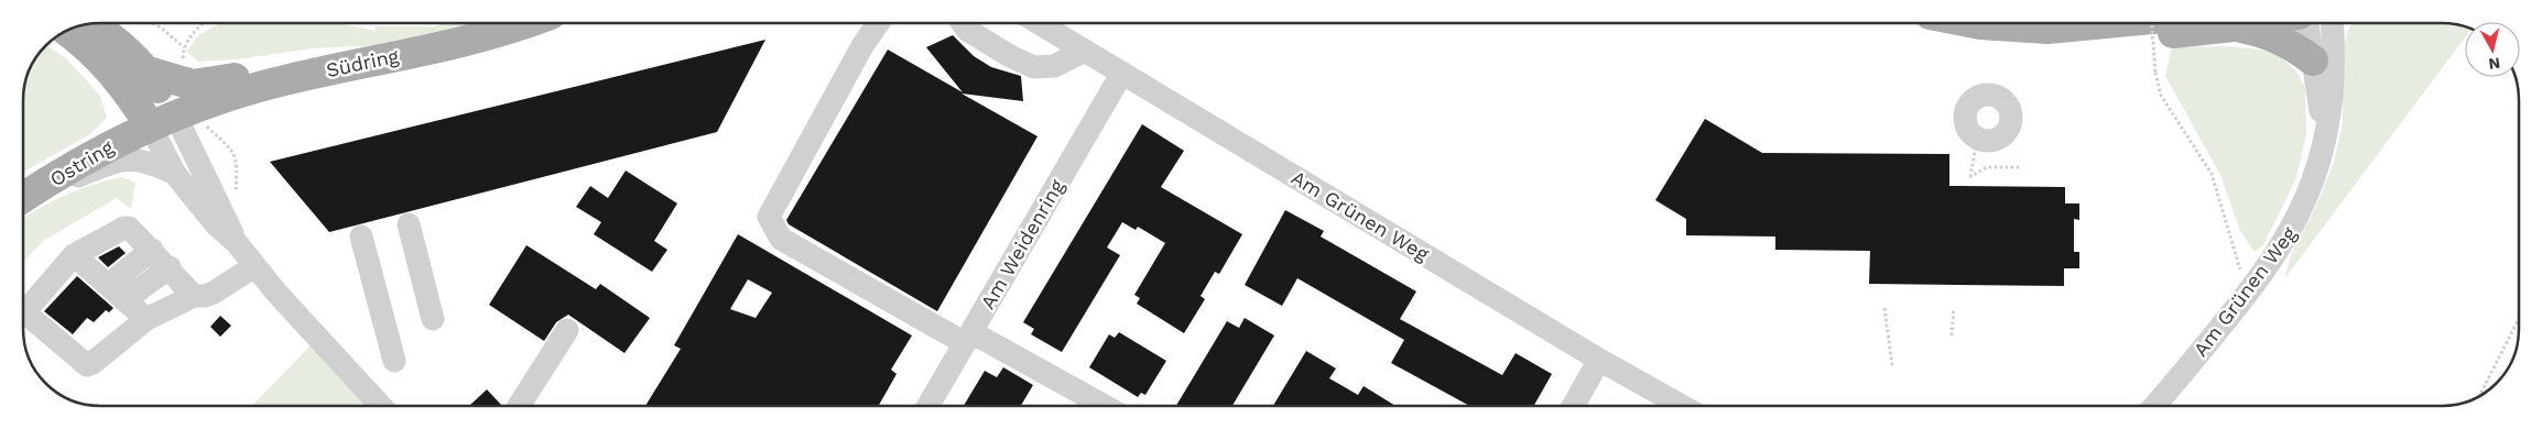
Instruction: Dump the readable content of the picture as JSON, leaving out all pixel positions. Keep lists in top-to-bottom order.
{
  "streets": {
    "main road": ["Südring", "Ostring"],
    "street": ["Am Grünen Weg", "Am Weidenring"]
  },
  "crossings": [
    ["Südring", "Ostring"],
    ["Am Grünen Weg", "Am Weidenring"]
  ],
  "north": "bottom"
}
